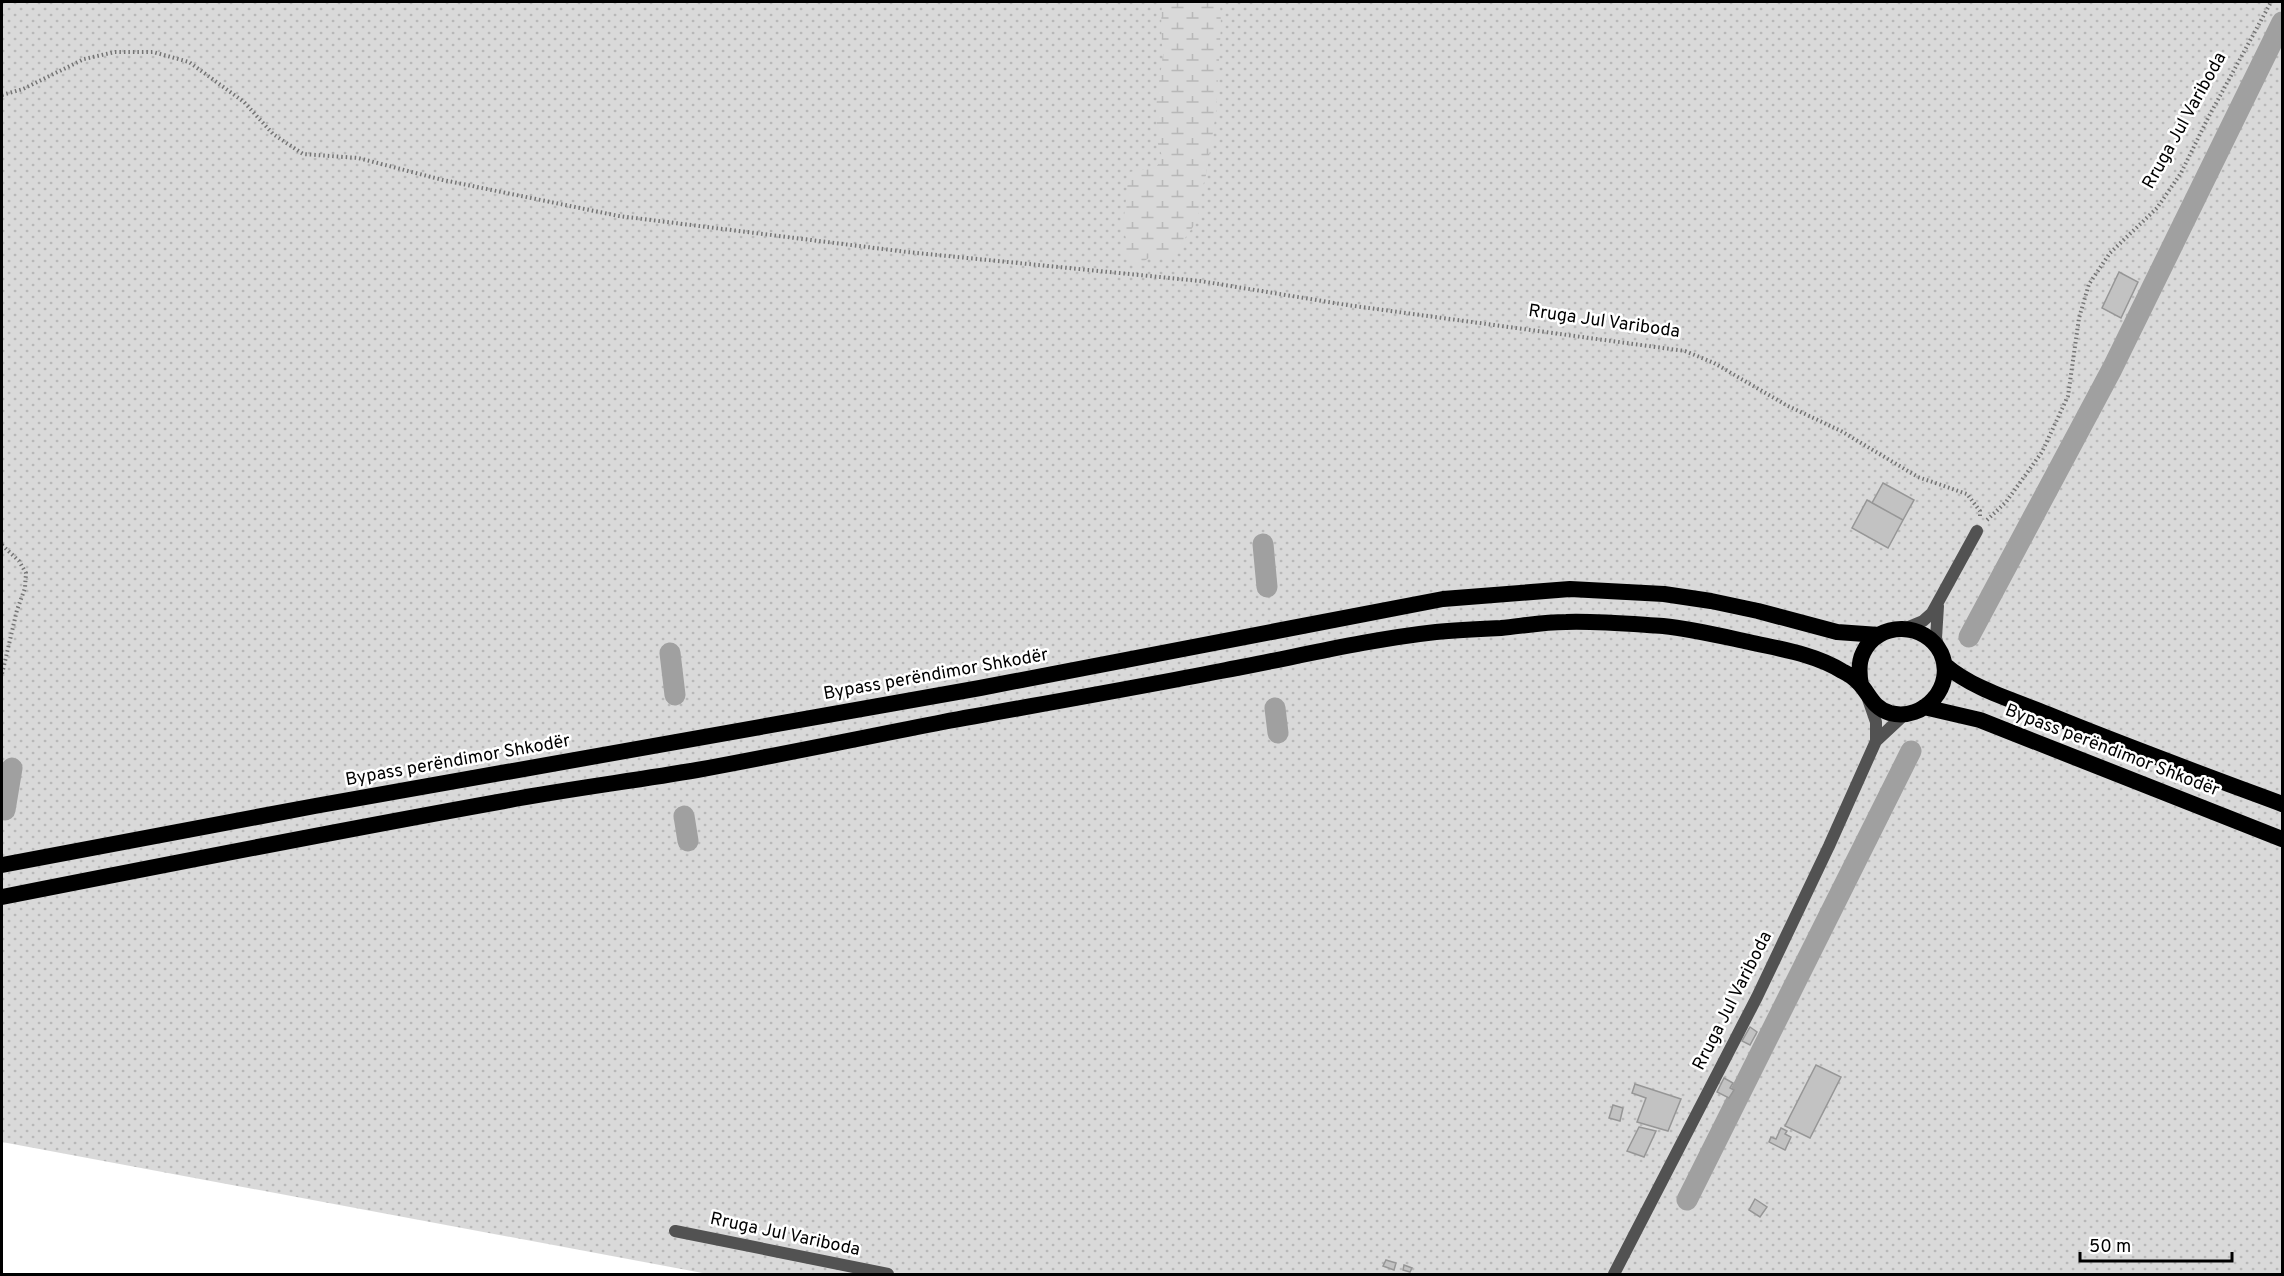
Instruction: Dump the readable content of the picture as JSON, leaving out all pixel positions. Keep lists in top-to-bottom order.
{
  "streets": {
    "highway": ["Bypass perëndimor Shkodër"],
    "street": ["Rruga Jul Variboda"]
  },
  "crossings": [
    ["Rruga Jul Variboda", "Bypass perëndimor Shkodër"]
  ],
  "scale_bar": "50 m"
}
